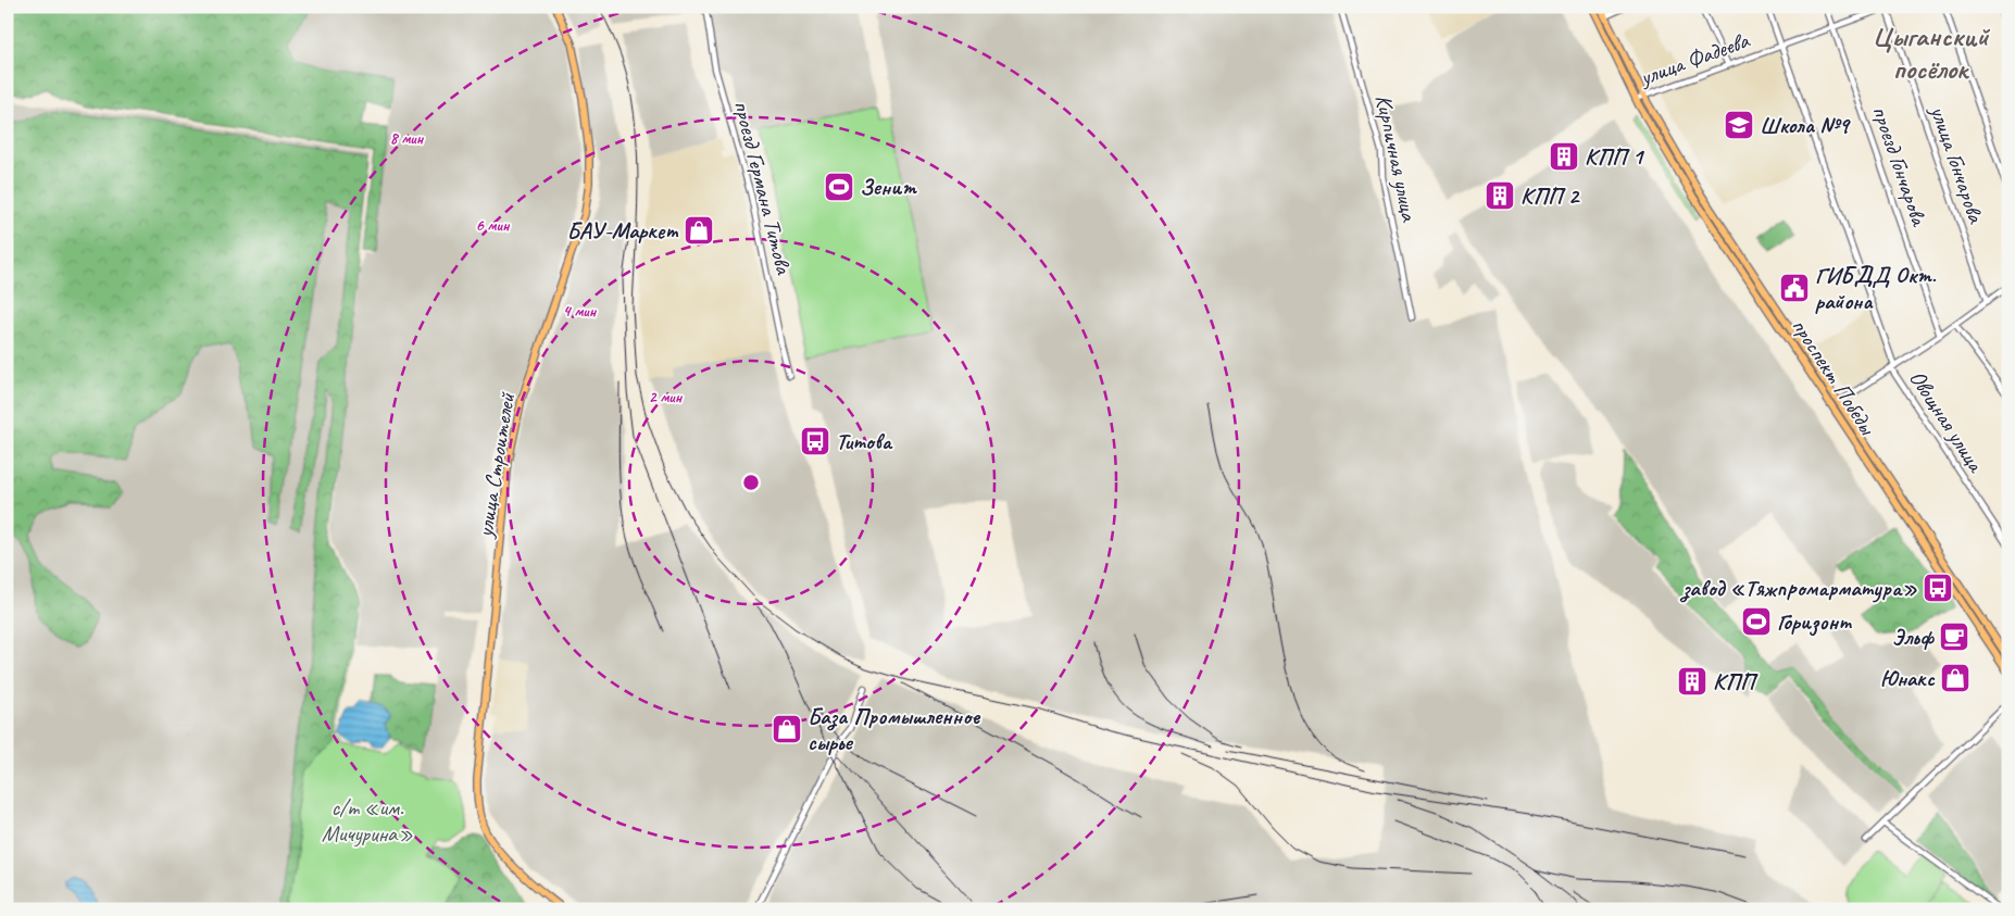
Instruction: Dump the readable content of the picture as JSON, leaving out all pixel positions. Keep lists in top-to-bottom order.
{
  "streets": {
    "main road": ["проспект Победы", "улица Строителей"],
    "street": [
      "улица Фадеева",
      "Кирпичная улица",
      "улица Гончарова",
      "проезд Гончарова",
      "проезд Германа Титова",
      "Овощная улица"
    ]
  },
  "crossings": [
    ["улица Фадеева", "улица Гончарова"],
    ["улица Фадеева", "проезд Гончарова"],
    ["улица Фадеева", "проспект Победы"],
    ["улица Фадеева", "Овощная улица"]
  ],
  "districts": ["Цыганский посёлок"],
  "parks": ["с/т «им. Мичурина»"],
  "places": {
    "school or university": ["Школа №9"],
    "building": ["КПП 1", "КПП 2", "КПП"],
    "sports": ["Зенит", "Горизонт"],
    "shop": ["БАУ-Маркет", "Юнакс", "База Промышленное сырье"],
    "public building": ["ГИБДД Окт. района"],
    "bus stop": ["Титова", "завод «Тяжпромарматура»"],
    "cafe": ["Эльф"]
  },
  "rings": [
    "8 мин",
    "6 мин",
    "4 мин",
    "2 мин"
  ]
}
